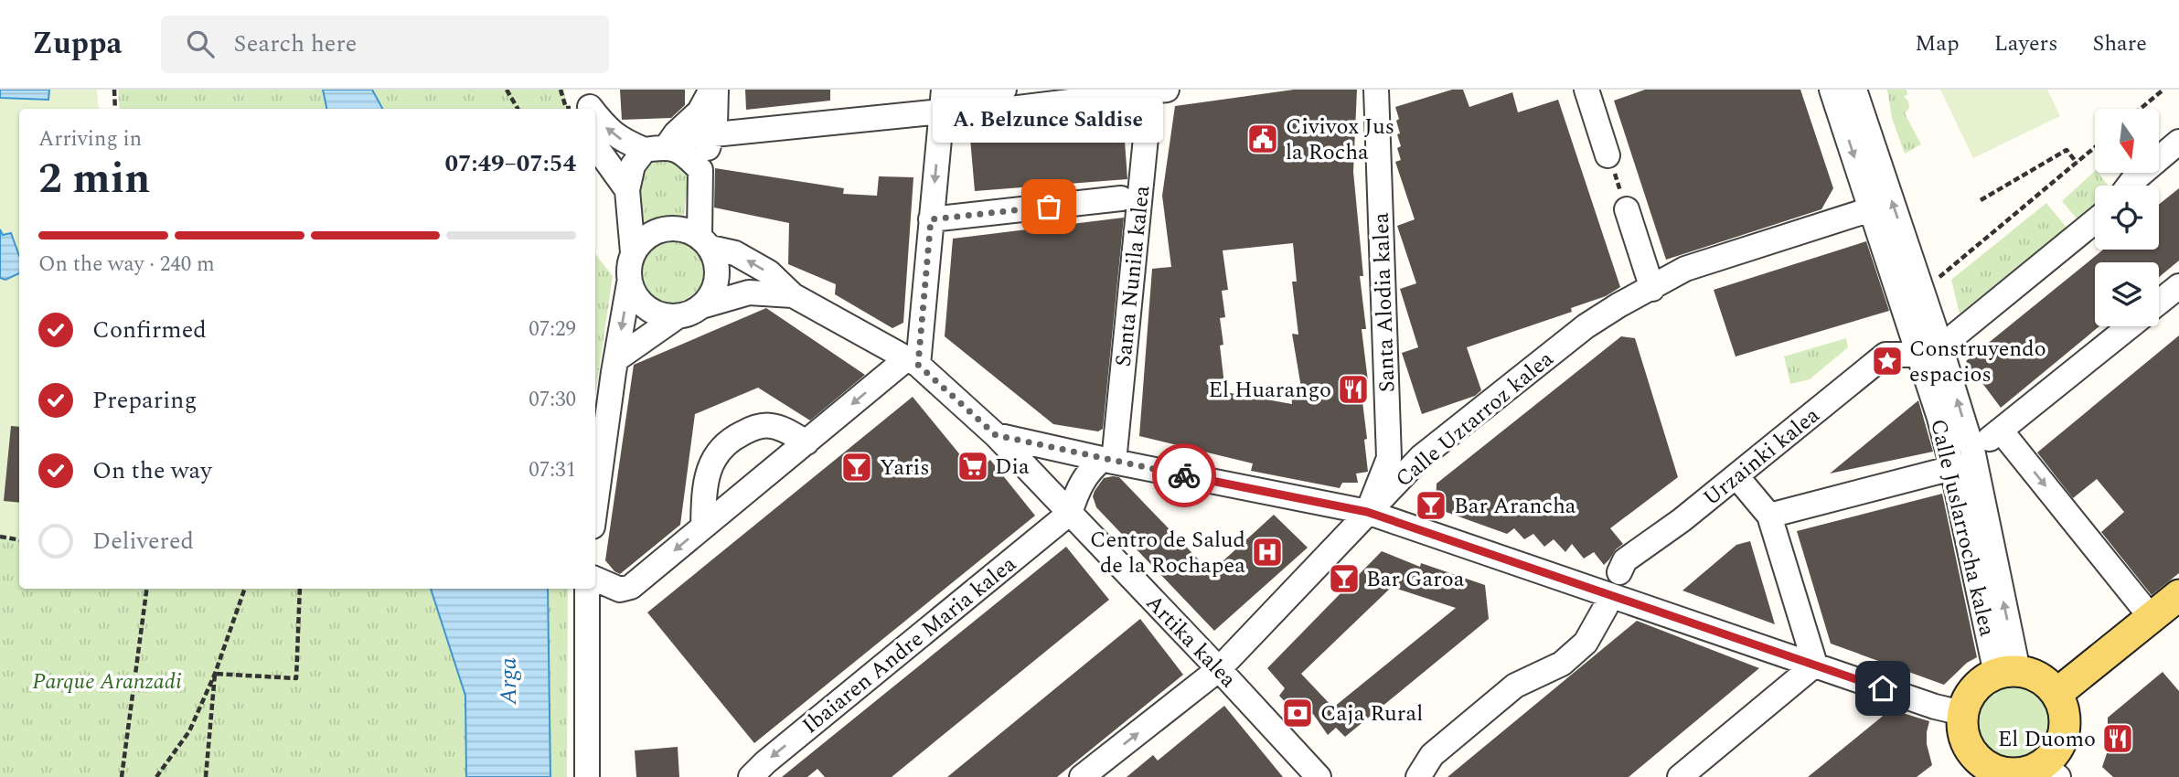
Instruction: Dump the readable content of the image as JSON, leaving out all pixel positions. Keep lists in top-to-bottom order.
{
  "streets": {
    "street": [
      "Santa Nunila kalea",
      "Santa Alodia kalea",
      "Calle Uztarroz kalea",
      "Urzainki kalea",
      "Calle Juslarrocha kalea",
      "Artika kalea",
      "Ibaiaren Andre Maria kalea"
    ]
  },
  "crossings": [
    ["Santa Alodia kalea", "Calle Uztarroz kalea"],
    ["Calle Uztarroz kalea", "Calle Juslarrocha kalea"],
    ["Calle Uztarroz kalea", "Artika kalea"],
    ["Artika kalea", "Ibaiaren Andre Maria kalea"]
  ],
  "one_way": ["Ibaiaren Andre Maria kalea"],
  "water": ["Arga"],
  "parks": ["Parque Aranzadi"],
  "places": {
    "public building": ["Civivox Jus la Rocha"],
    "other": ["A. Belzunce Saldise"],
    "place": ["Construyendo espacios"],
    "restaurant": ["El Huarango", "El Duomo"],
    "supermarket": ["Dia"],
    "bar": ["Yaris", "Bar Arancha", "Bar Garoa"],
    "hospital": ["Centro de Salud de la Rochapea"],
    "bank": ["Caja Rural"]
  },
  "north": "bottom",
  "page": {
    "header": "Zuppa",
    "search": "Search here",
    "nav": ["Map", "Layers", "Share"],
    "bubble": "A. Belzunce Saldise",
    "heading": ["2 min", "Arriving in", "07:49–07:54"],
    "bar": "On the way · 240 m",
    "list": [
      ["Confirmed", "07:29"],
      ["Preparing", "07:30"],
      ["On the way", "07:31"],
      "Delivered"
    ]
  }
}
